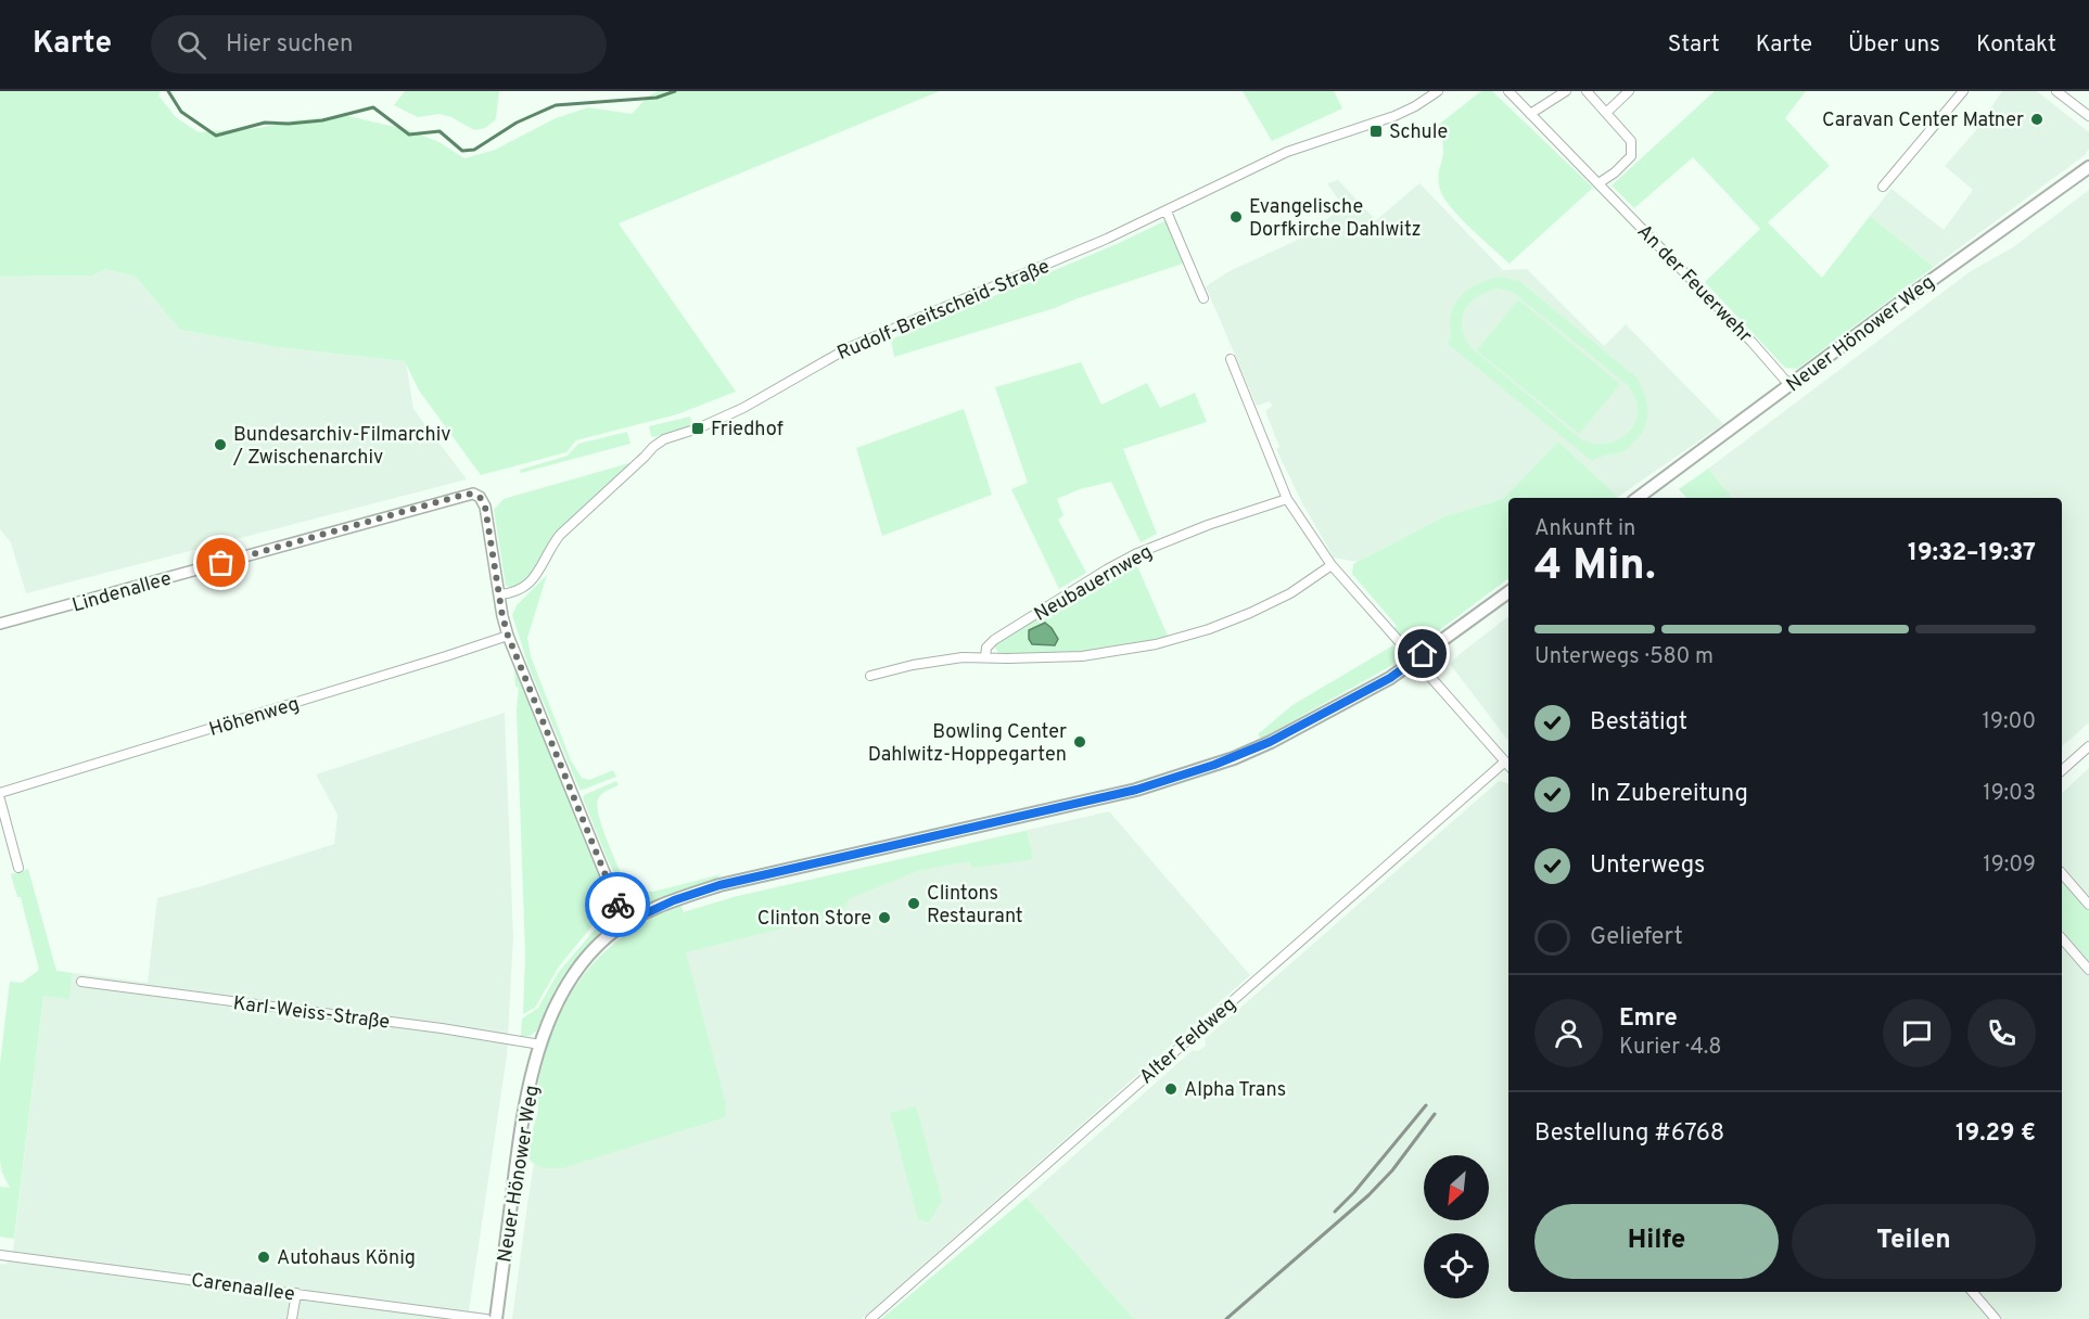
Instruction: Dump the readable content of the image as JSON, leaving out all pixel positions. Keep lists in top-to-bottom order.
{
  "streets": {
    "main road": ["Neuer Hönower Weg"],
    "street": [
      "An der Feuerwehr",
      "Rudolf-Breitscheid-Straße",
      "Neubauernweg",
      "Lindenallee",
      "Höhenweg",
      "Karl-Weiss-Straße",
      "Alter Feldweg",
      "Carenaallee"
    ]
  },
  "crossings": [
    ["An der Feuerwehr", "Neuer Hönower Weg"],
    ["Rudolf-Breitscheid-Straße", "Lindenallee"],
    ["Neuer Hönower Weg", "Karl-Weiss-Straße"]
  ],
  "places": {
    "other": [
      "Caravan Center Matner",
      "Evangelische Dorfkirche Dahlwitz",
      "Bundesarchiv-Filmarchiv / Zwischenarchiv",
      "Bowling Center Dahlwitz-Hoppegarten",
      "Clintons Restaurant",
      "Clinton Store",
      "Alpha Trans",
      "Autohaus König"
    ],
    "transit": ["Schule", "Friedhof"]
  },
  "north": "bottom left",
  "page": {
    "header": "Karte",
    "search": "Hier suchen",
    "nav": [
      "Start",
      "Karte",
      "Über uns",
      "Kontakt"
    ],
    "heading": ["4 Min.", "Ankunft in", "19:32–19:37"],
    "panel": [
      "Emre",
      "Kurier · 4.8",
      "Bestellung #6768",
      "19.29 €"
    ],
    "bar": "Unterwegs · 580 m",
    "list": [
      ["Bestätigt", "19:00"],
      ["In Zubereitung", "19:03"],
      ["Unterwegs", "19:09"],
      "Geliefert"
    ],
    "buttons": ["Hilfe", "Teilen"]
  }
}
